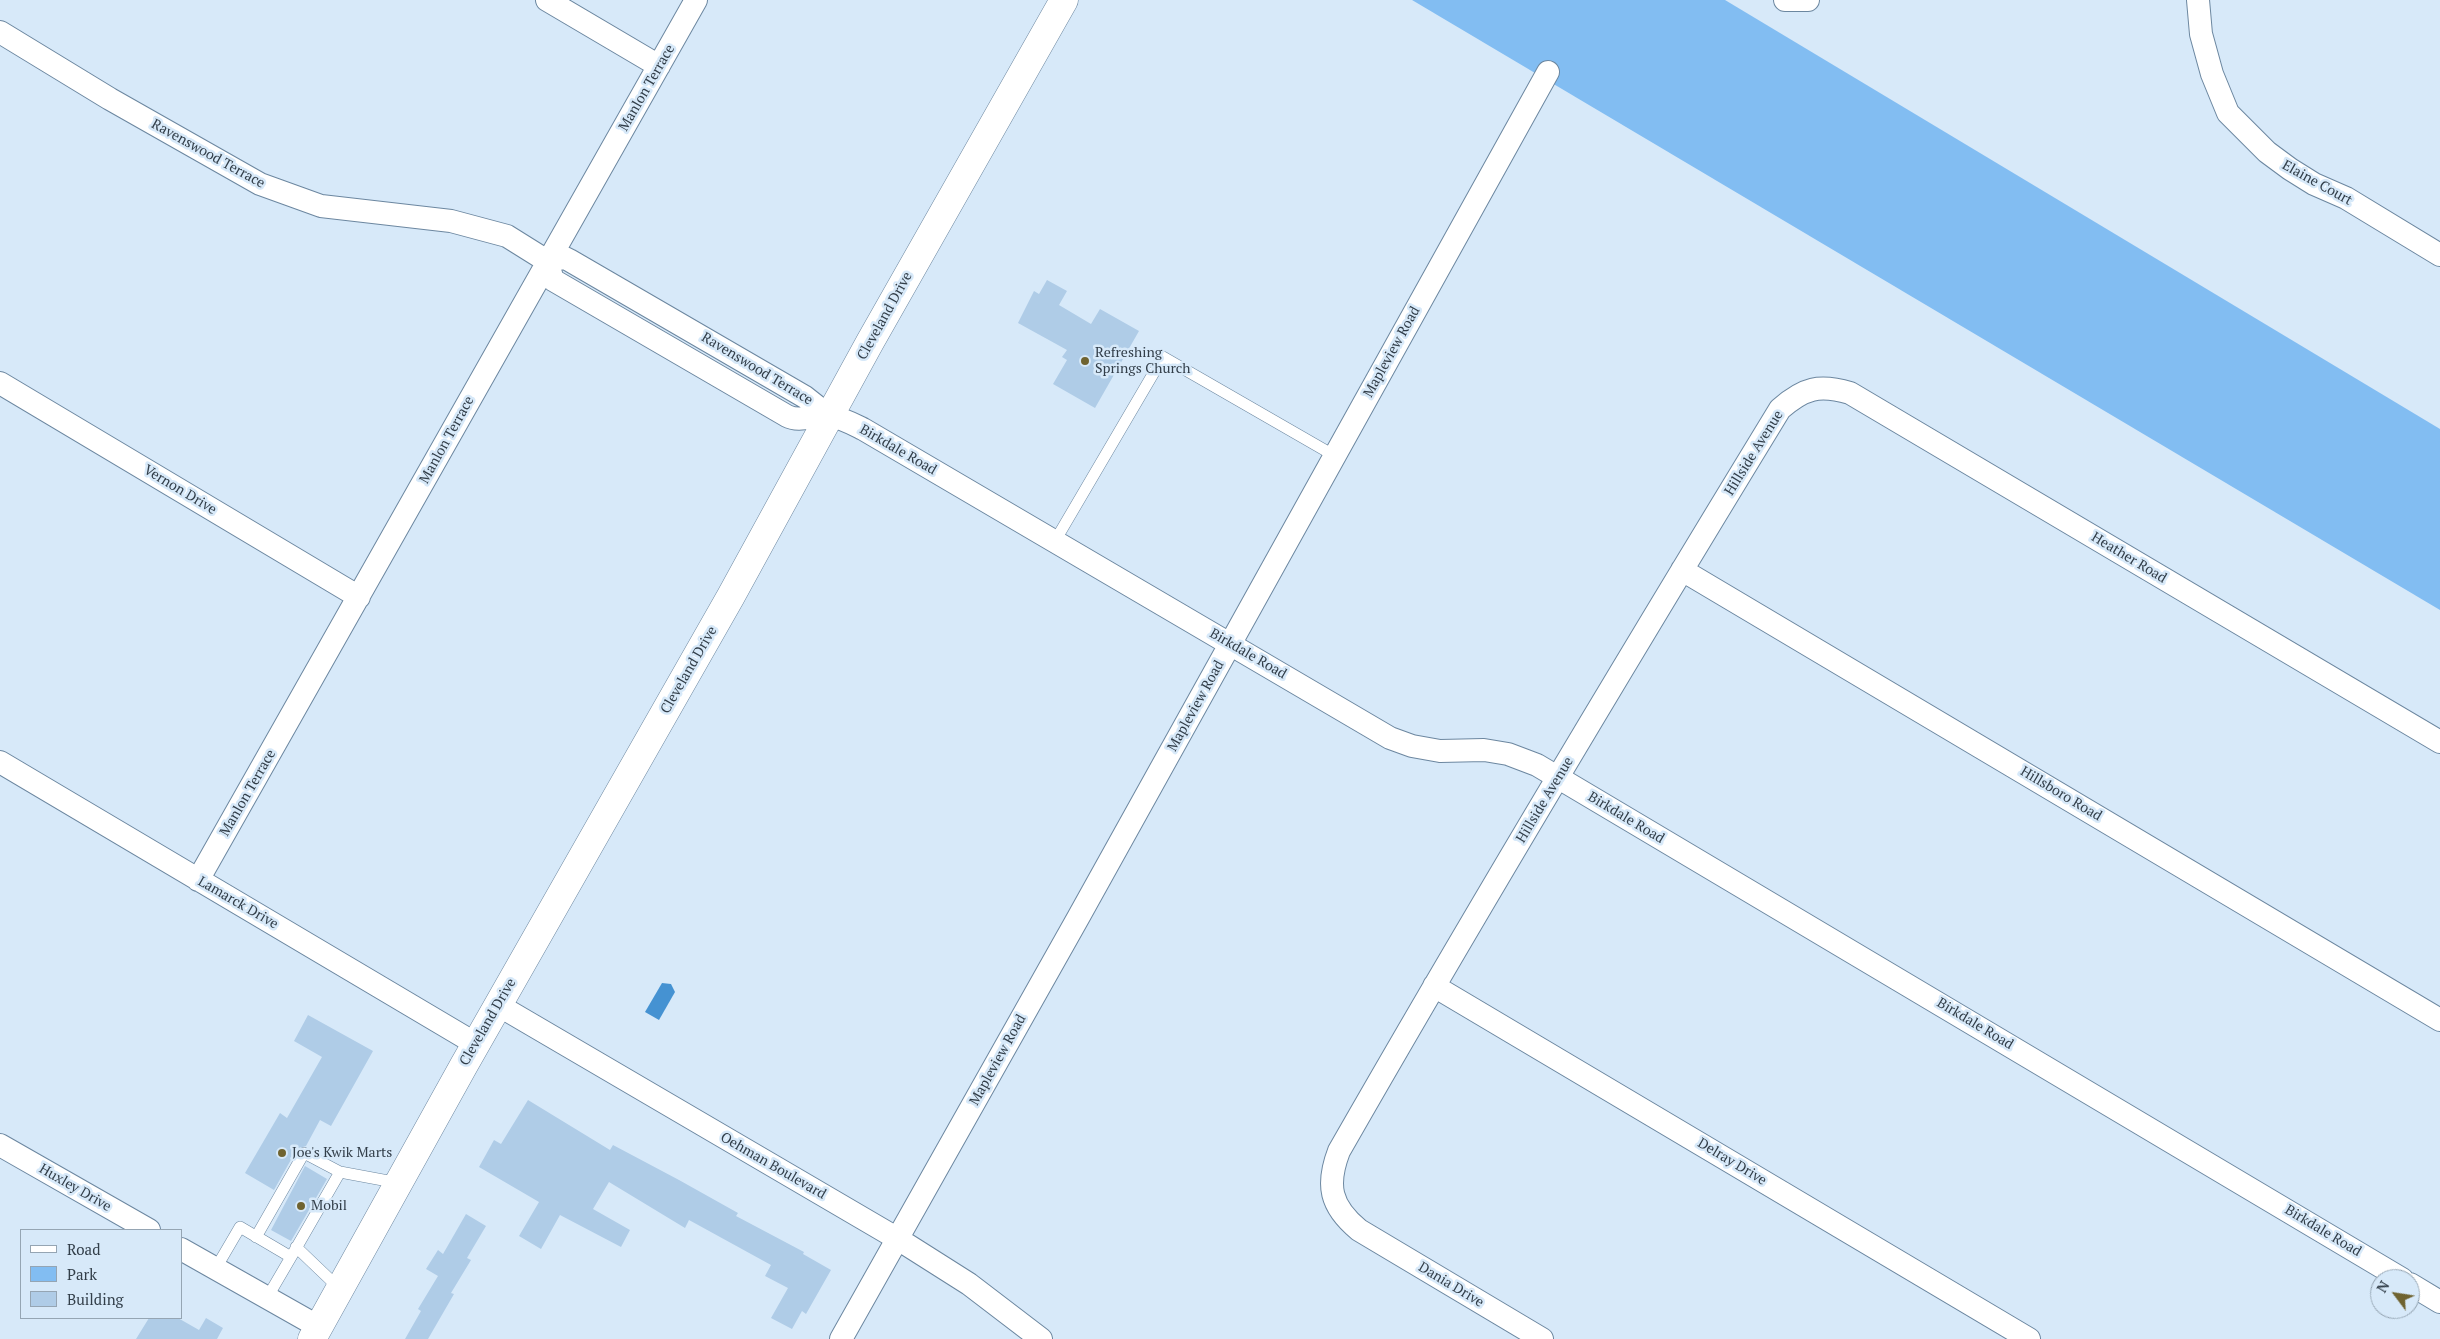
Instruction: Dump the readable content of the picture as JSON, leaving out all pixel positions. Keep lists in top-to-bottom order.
{
  "streets": {
    "street": [
      "Manlon Terrace",
      "Ravenswood Terrace",
      "Elaine Court",
      "Cleveland Drive",
      "Mapleview Road",
      "Birkdale Road",
      "Hillside Avenue",
      "Vernon Drive",
      "Heather Road",
      "Hillsboro Road",
      "Lamarck Drive",
      "Delray Drive",
      "Oehman Boulevard",
      "Huxley Drive",
      "Dania Drive"
    ]
  },
  "crossings": [
    ["Manlon Terrace", "Ravenswood Terrace"],
    ["Manlon Terrace", "Vernon Drive"],
    ["Manlon Terrace", "Lamarck Drive"],
    ["Ravenswood Terrace", "Cleveland Drive"],
    ["Ravenswood Terrace", "Birkdale Road"],
    ["Cleveland Drive", "Birkdale Road"],
    ["Cleveland Drive", "Lamarck Drive"],
    ["Cleveland Drive", "Oehman Boulevard"],
    ["Mapleview Road", "Birkdale Road"],
    ["Mapleview Road", "Oehman Boulevard"],
    ["Birkdale Road", "Hillside Avenue"],
    ["Hillside Avenue", "Heather Road"],
    ["Hillside Avenue", "Hillsboro Road"],
    ["Hillside Avenue", "Delray Drive"],
    ["Hillside Avenue", "Dania Drive"]
  ],
  "places": ["Refreshing Springs Church", "Joe's Kwik Marts", "Mobil"],
  "legend": ["Road", "Park", "Building"],
  "north": "top left"
}
